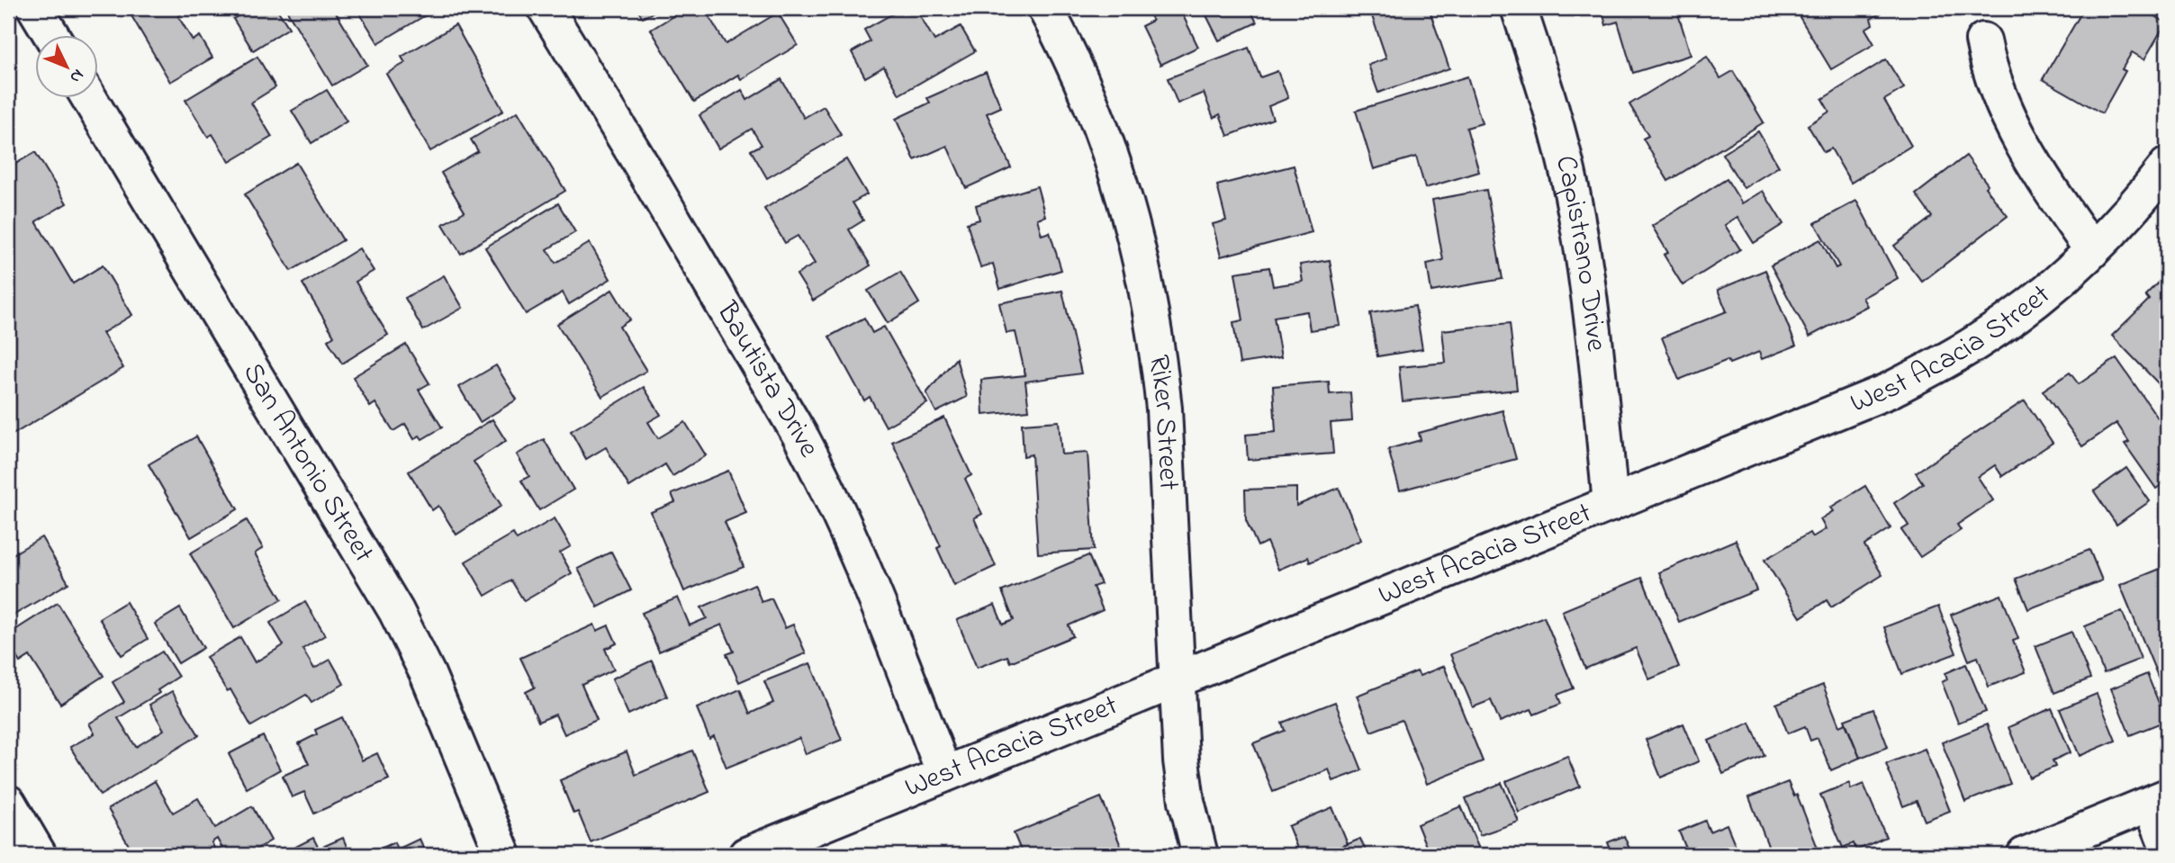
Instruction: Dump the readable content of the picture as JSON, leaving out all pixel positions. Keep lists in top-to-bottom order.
{
  "streets": {
    "street": [
      "Capistrano Drive",
      "West Acacia Street",
      "Bautista Drive",
      "Riker Street",
      "San Antonio Street"
    ]
  },
  "crossings": [
    ["Capistrano Drive", "West Acacia Street"],
    ["West Acacia Street", "Bautista Drive"],
    ["West Acacia Street", "Riker Street"]
  ],
  "north": "bottom right"
}
